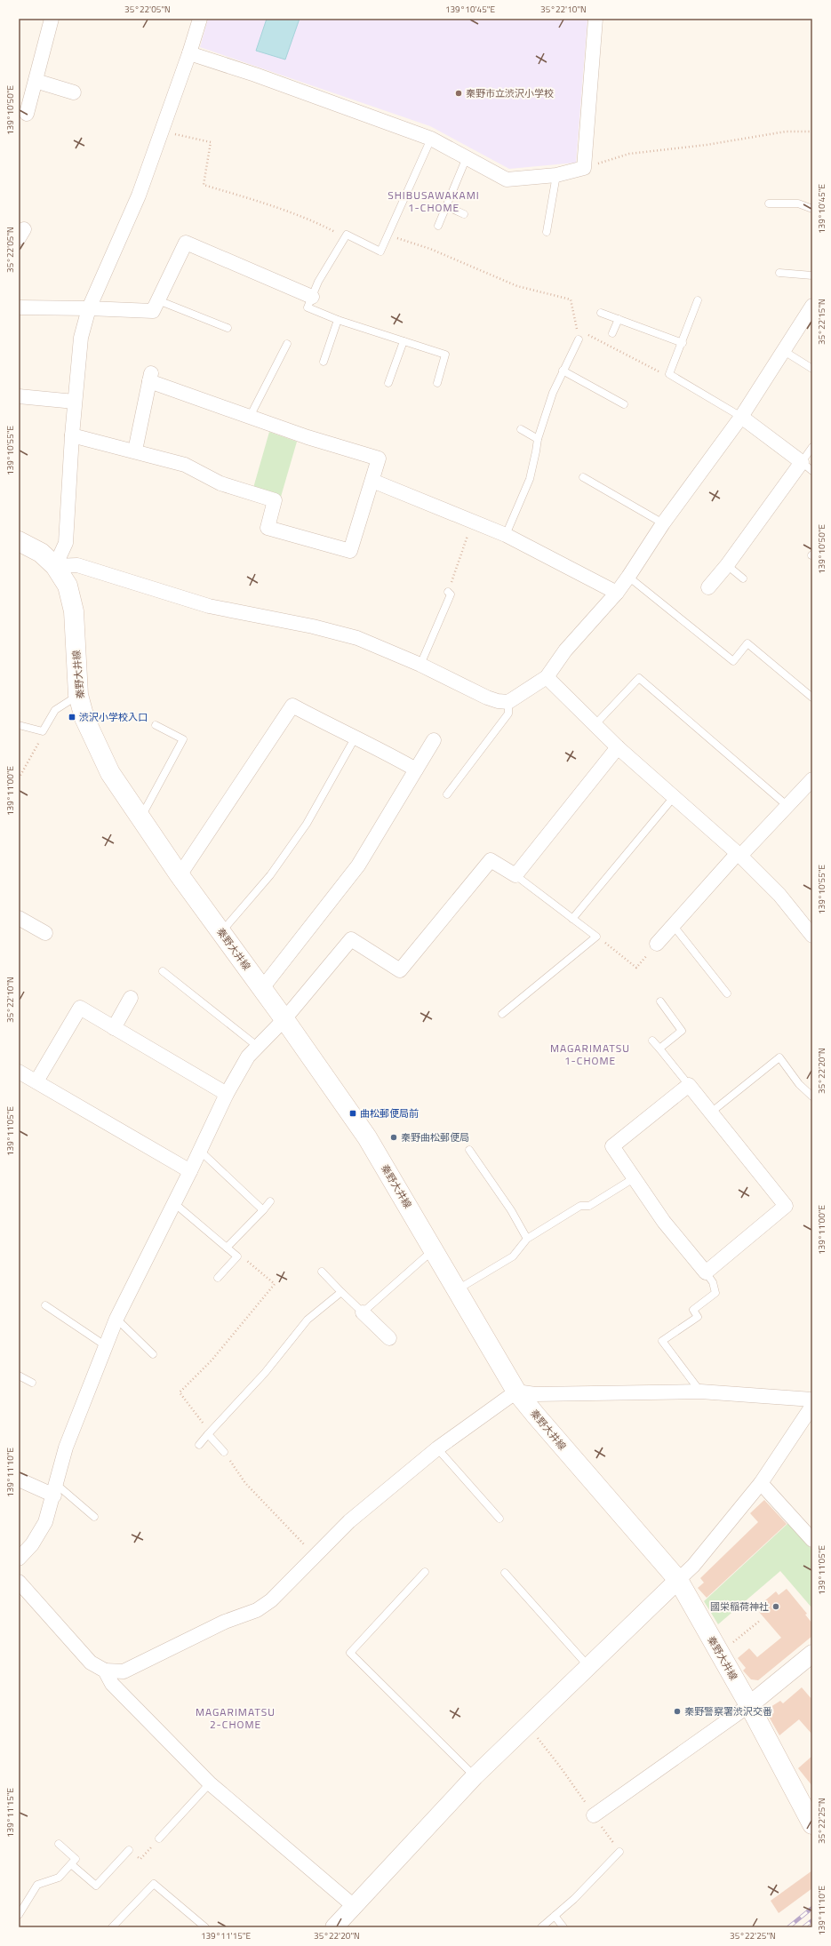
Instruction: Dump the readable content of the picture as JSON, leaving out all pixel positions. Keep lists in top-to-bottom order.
{
  "streets": {
    "main road": ["秦野大井線"]
  },
  "districts": ["SHIBUSAWAKAMI 1-CHOME", "MAGARIMATSU 1-CHOME", "MAGARIMATSU 2-CHOME"],
  "places": {
    "other": [
      "秦野市立渋沢小学校",
      "秦野曲松郵便局",
      "國栄稲荷神社",
      "秦野警察署渋沢交番"
    ],
    "transit": ["渋沢小学校入口", "曲松郵便局前"]
  },
  "coordinates": [
    "35°22'05\"N",
    "139°10'45\"E",
    "35°22'10\"N",
    "139°10'50\"E",
    "35°22'15\"N",
    "139°10'55\"E",
    "139°11'00\"E",
    "35°22'20\"N",
    "139°11'05\"E",
    "139°11'10\"E",
    "139°11'15\"E",
    "35°22'25\"N"
  ]
}
